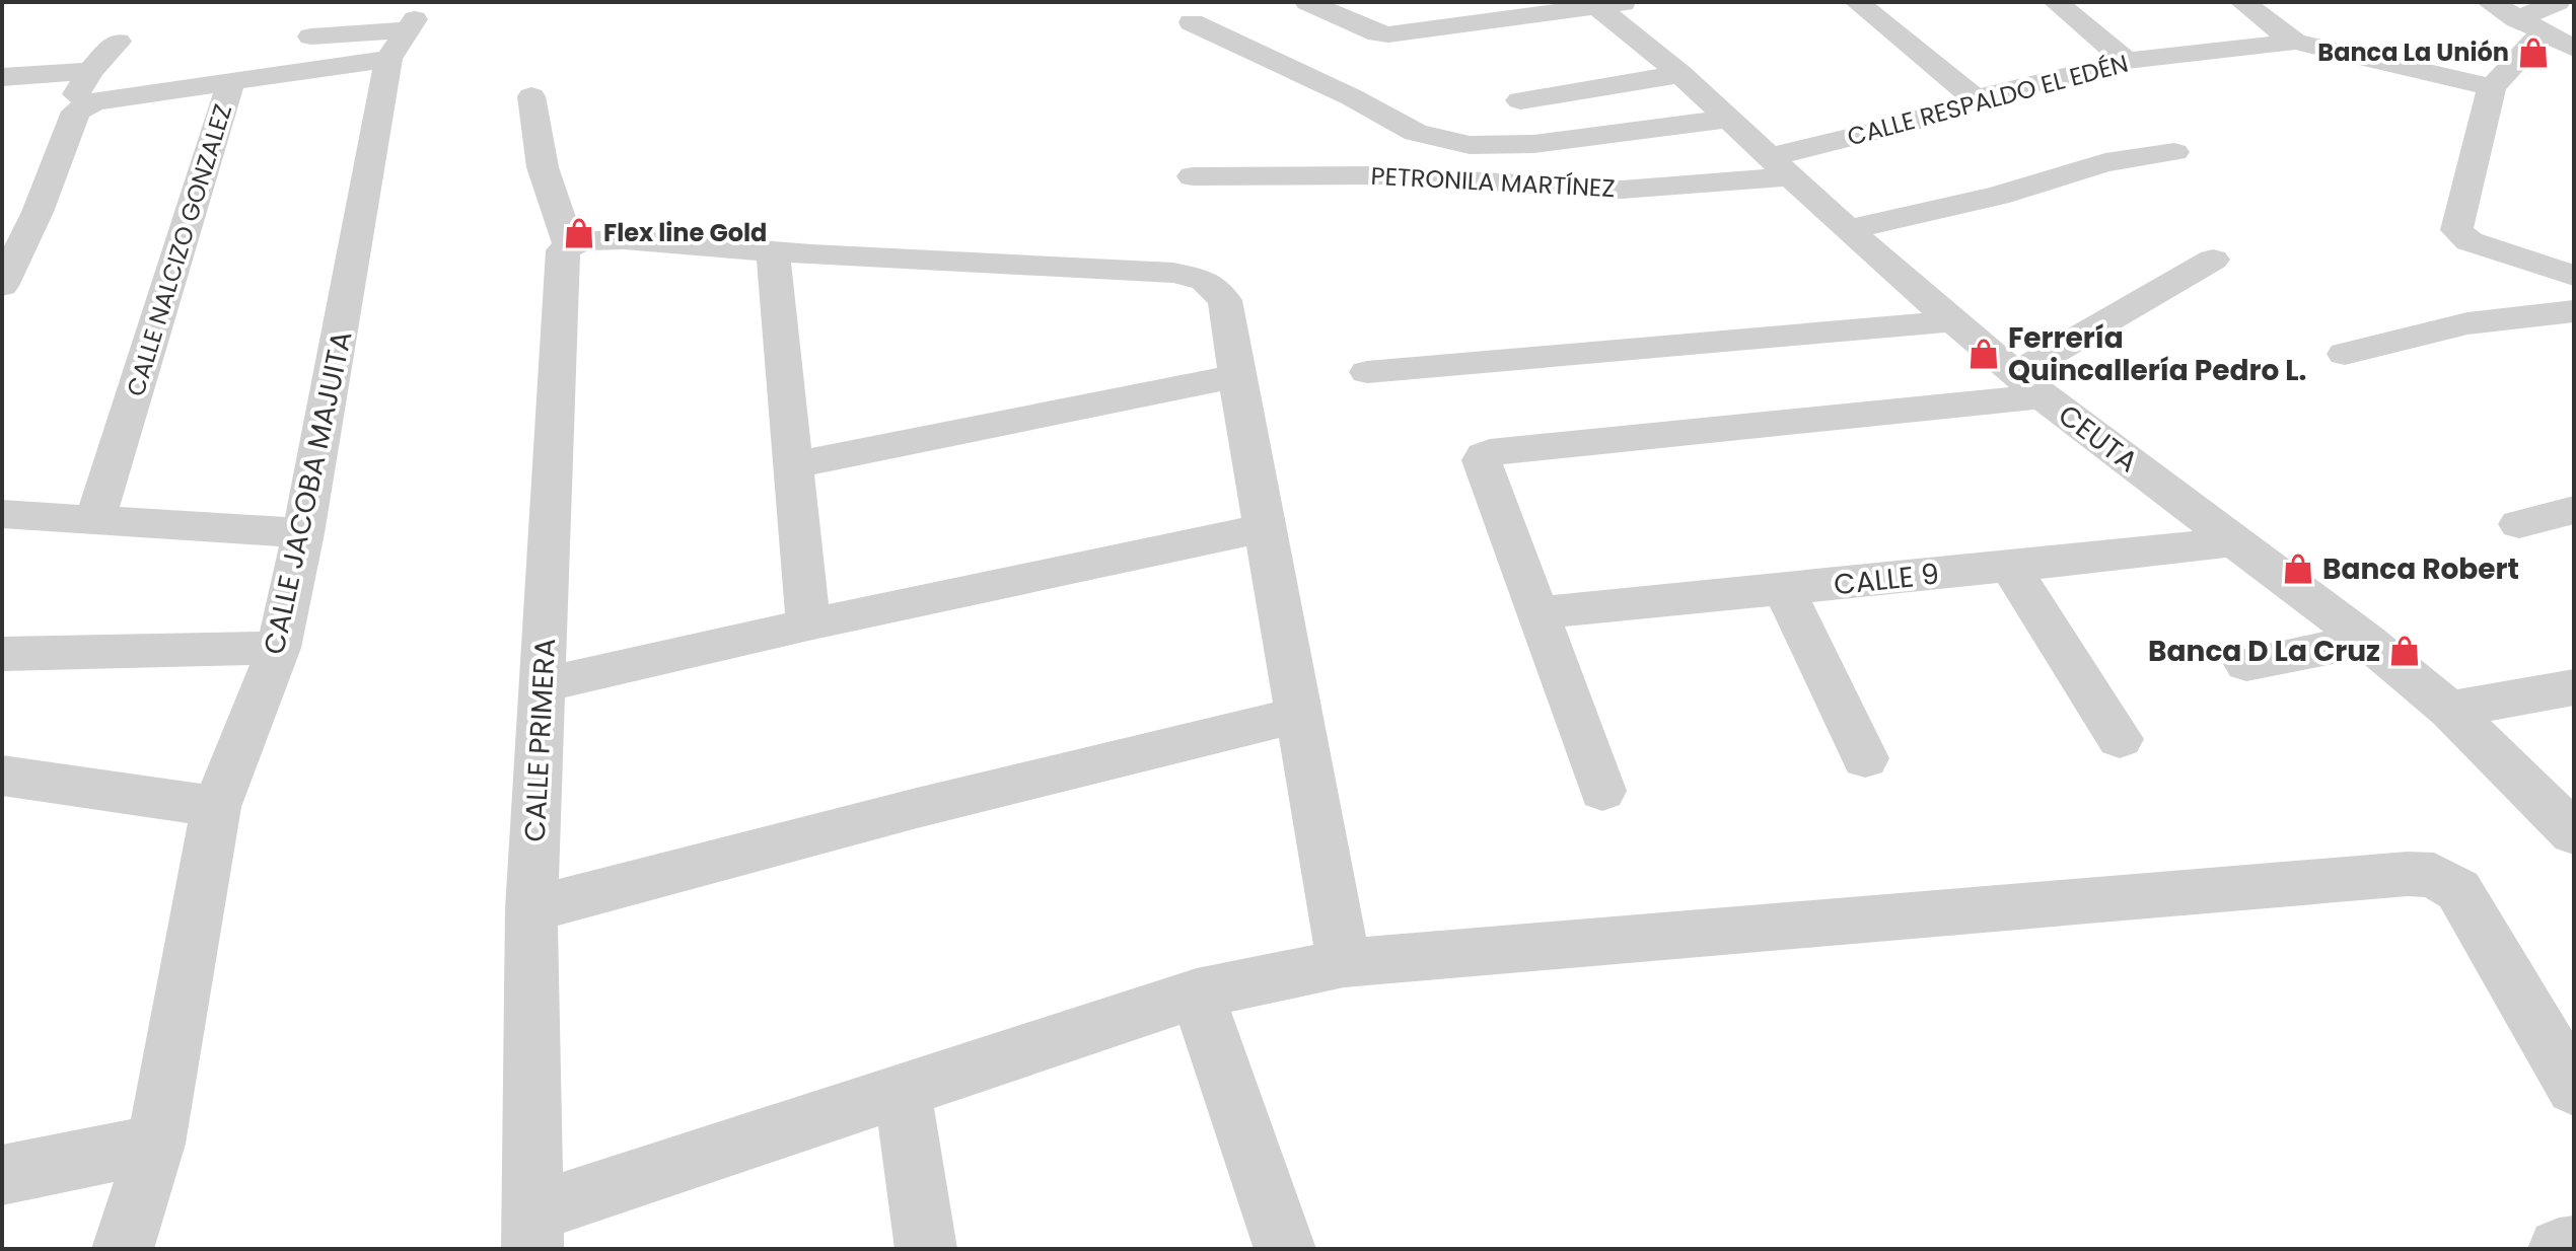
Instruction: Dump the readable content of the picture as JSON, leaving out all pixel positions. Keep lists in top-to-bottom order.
{
  "streets": {
    "street": [
      "CALLE RESPALDO EL EDÉN",
      "PETRONILA MARTÍNEZ",
      "CALLE NALCIZO GONZALEZ",
      "CEUTA",
      "CALLE JACOBA MAJUITA",
      "CALLE 9",
      "CALLE PRIMERA"
    ]
  },
  "crossings": [
    ["CALLE RESPALDO EL EDÉN", "PETRONILA MARTÍNEZ"],
    ["CALLE RESPALDO EL EDÉN", "CEUTA"],
    ["PETRONILA MARTÍNEZ", "CEUTA"],
    ["CEUTA", "CALLE 9"]
  ],
  "places": {
    "shop": [
      "Banca La Unión",
      "Flex line Gold",
      "Ferrería Quincallería Pedro L.",
      "Banca Robert",
      "Banca D La Cruz"
    ]
  }
}
